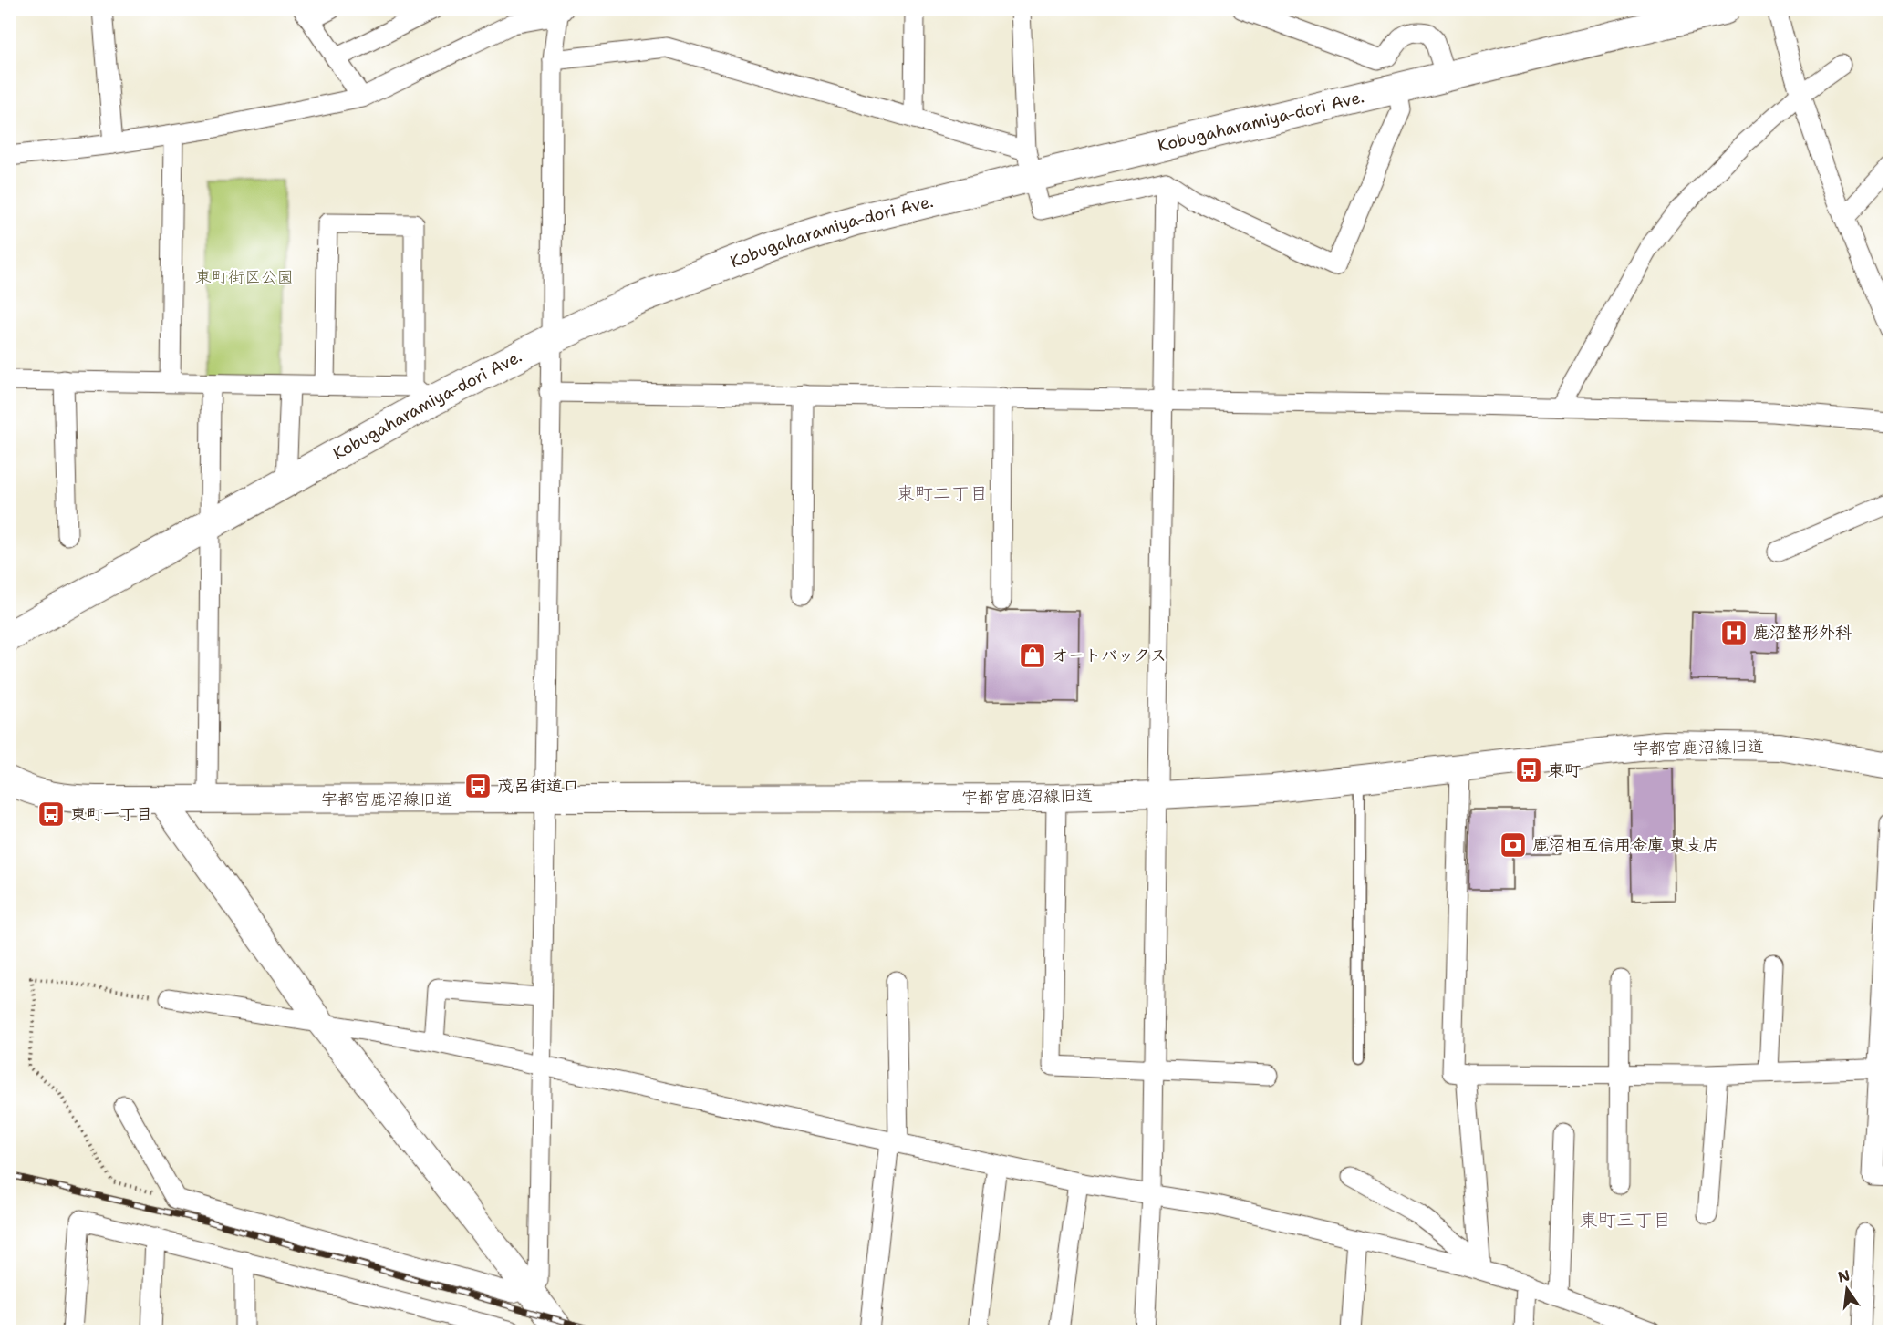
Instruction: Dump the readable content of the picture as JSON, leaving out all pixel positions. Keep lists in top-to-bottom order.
{
  "streets": {
    "main road": ["Kobugaharamiya-dori Ave."],
    "street": ["宇都宮鹿沼線旧道"]
  },
  "districts": ["東町二丁目", "東町三丁目"],
  "parks": ["東町街区公園"],
  "places": {
    "hospital": ["鹿沼整形外科"],
    "shop": ["オートバックス"],
    "bus stop": ["東町", "茂呂街道口", "東町一丁目"],
    "bank": ["鹿沼相互信用金庫 東支店"]
  },
  "north": "top"
}
